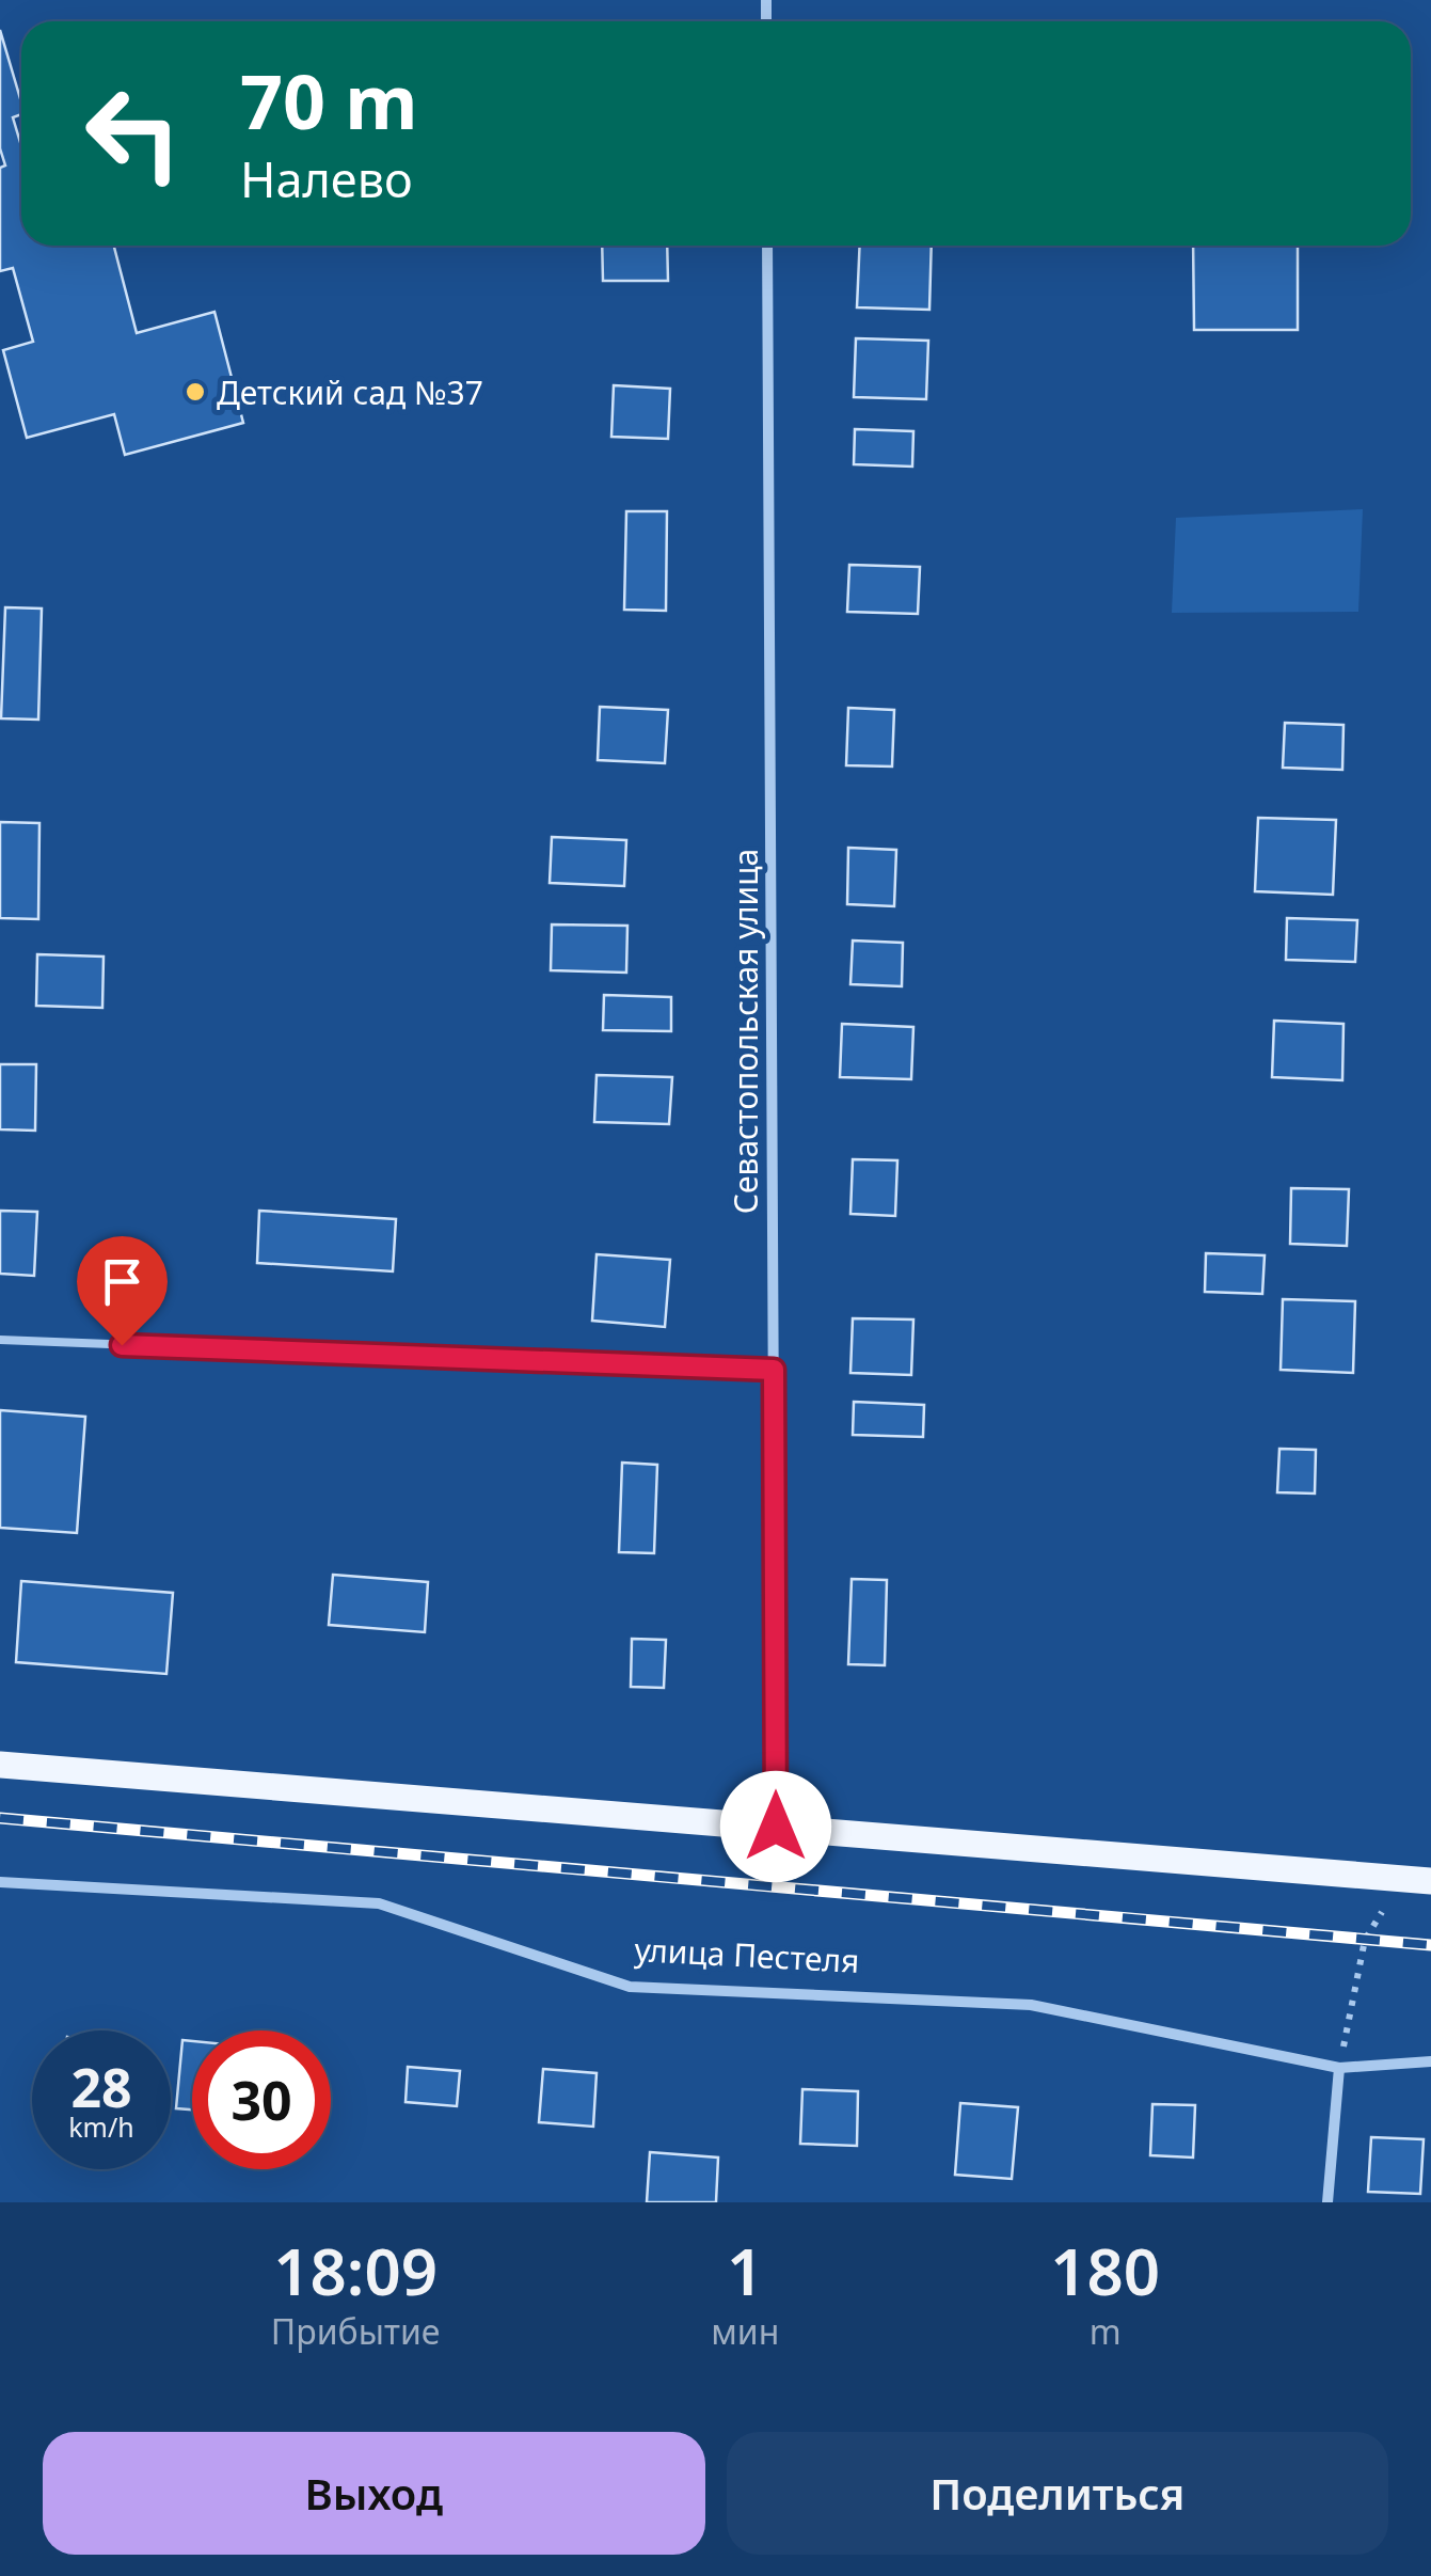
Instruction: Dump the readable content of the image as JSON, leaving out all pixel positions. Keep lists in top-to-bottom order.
{
  "streets": {
    "street": ["Севастопольская улица", "улица Пестеля"]
  },
  "places": ["Детский сад №37"],
  "page": {
    "turn": ["70 m", "Налево"],
    "speed": "28 km/h",
    "limit": "30",
    "eta": [
      "18:09",
      "Прибытие",
      "1",
      "мин",
      "180",
      "m"
    ],
    "buttons": ["Выход", "Поделиться"]
  }
}
